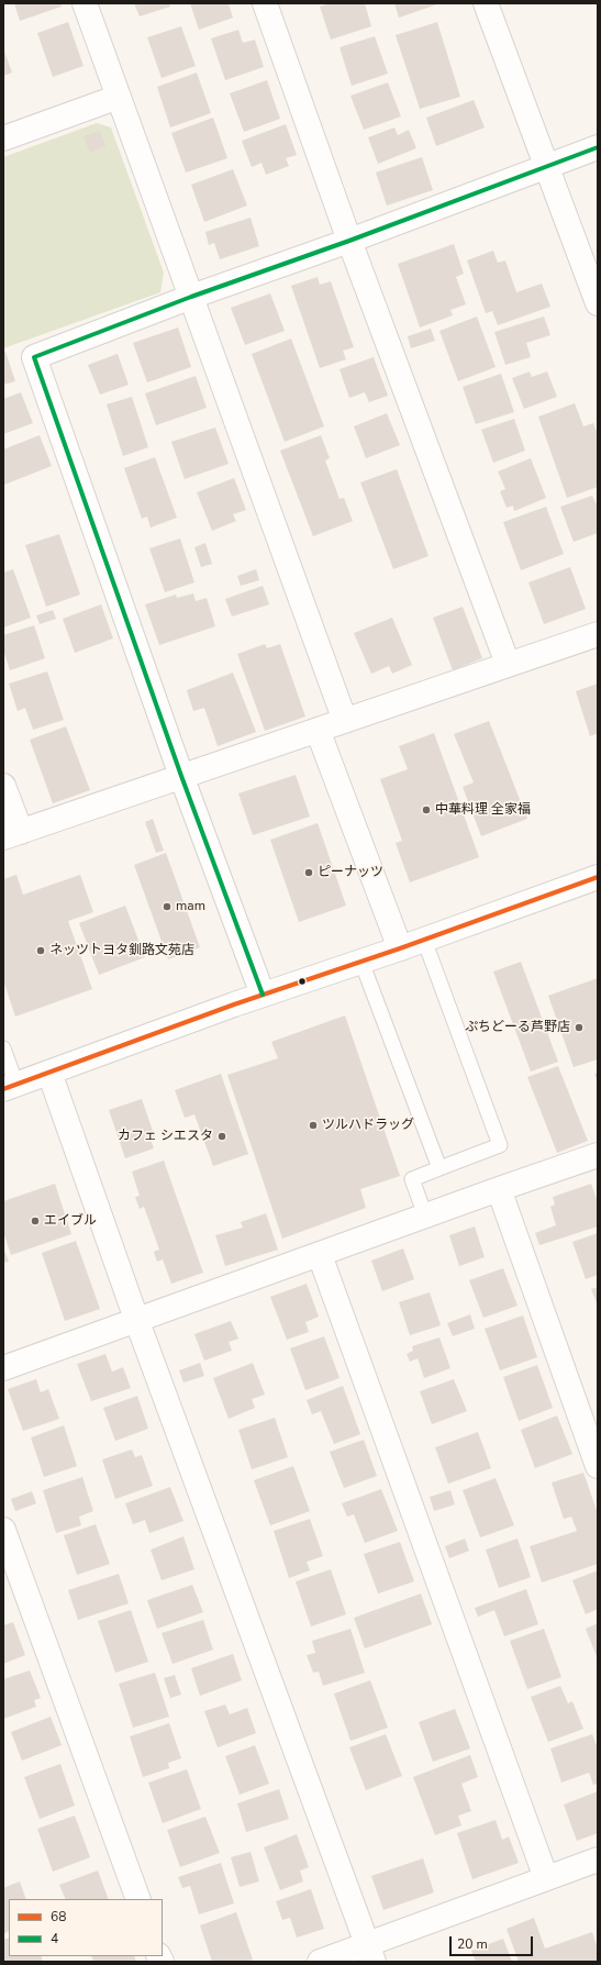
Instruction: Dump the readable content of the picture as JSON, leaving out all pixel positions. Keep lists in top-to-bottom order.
{
  "places": [
    "中華料理 全家福",
    "ピーナッツ",
    "mam",
    "ネッツトヨタ釧路文苑店",
    "ぷちどーる芦野店",
    "ツルハドラッグ",
    "カフェ シエスタ",
    "エイブル"
  ],
  "lines": ["transit line 4", "transit line 68"],
  "legend": ["68", "4"],
  "scale_bar": "20 m"
}
